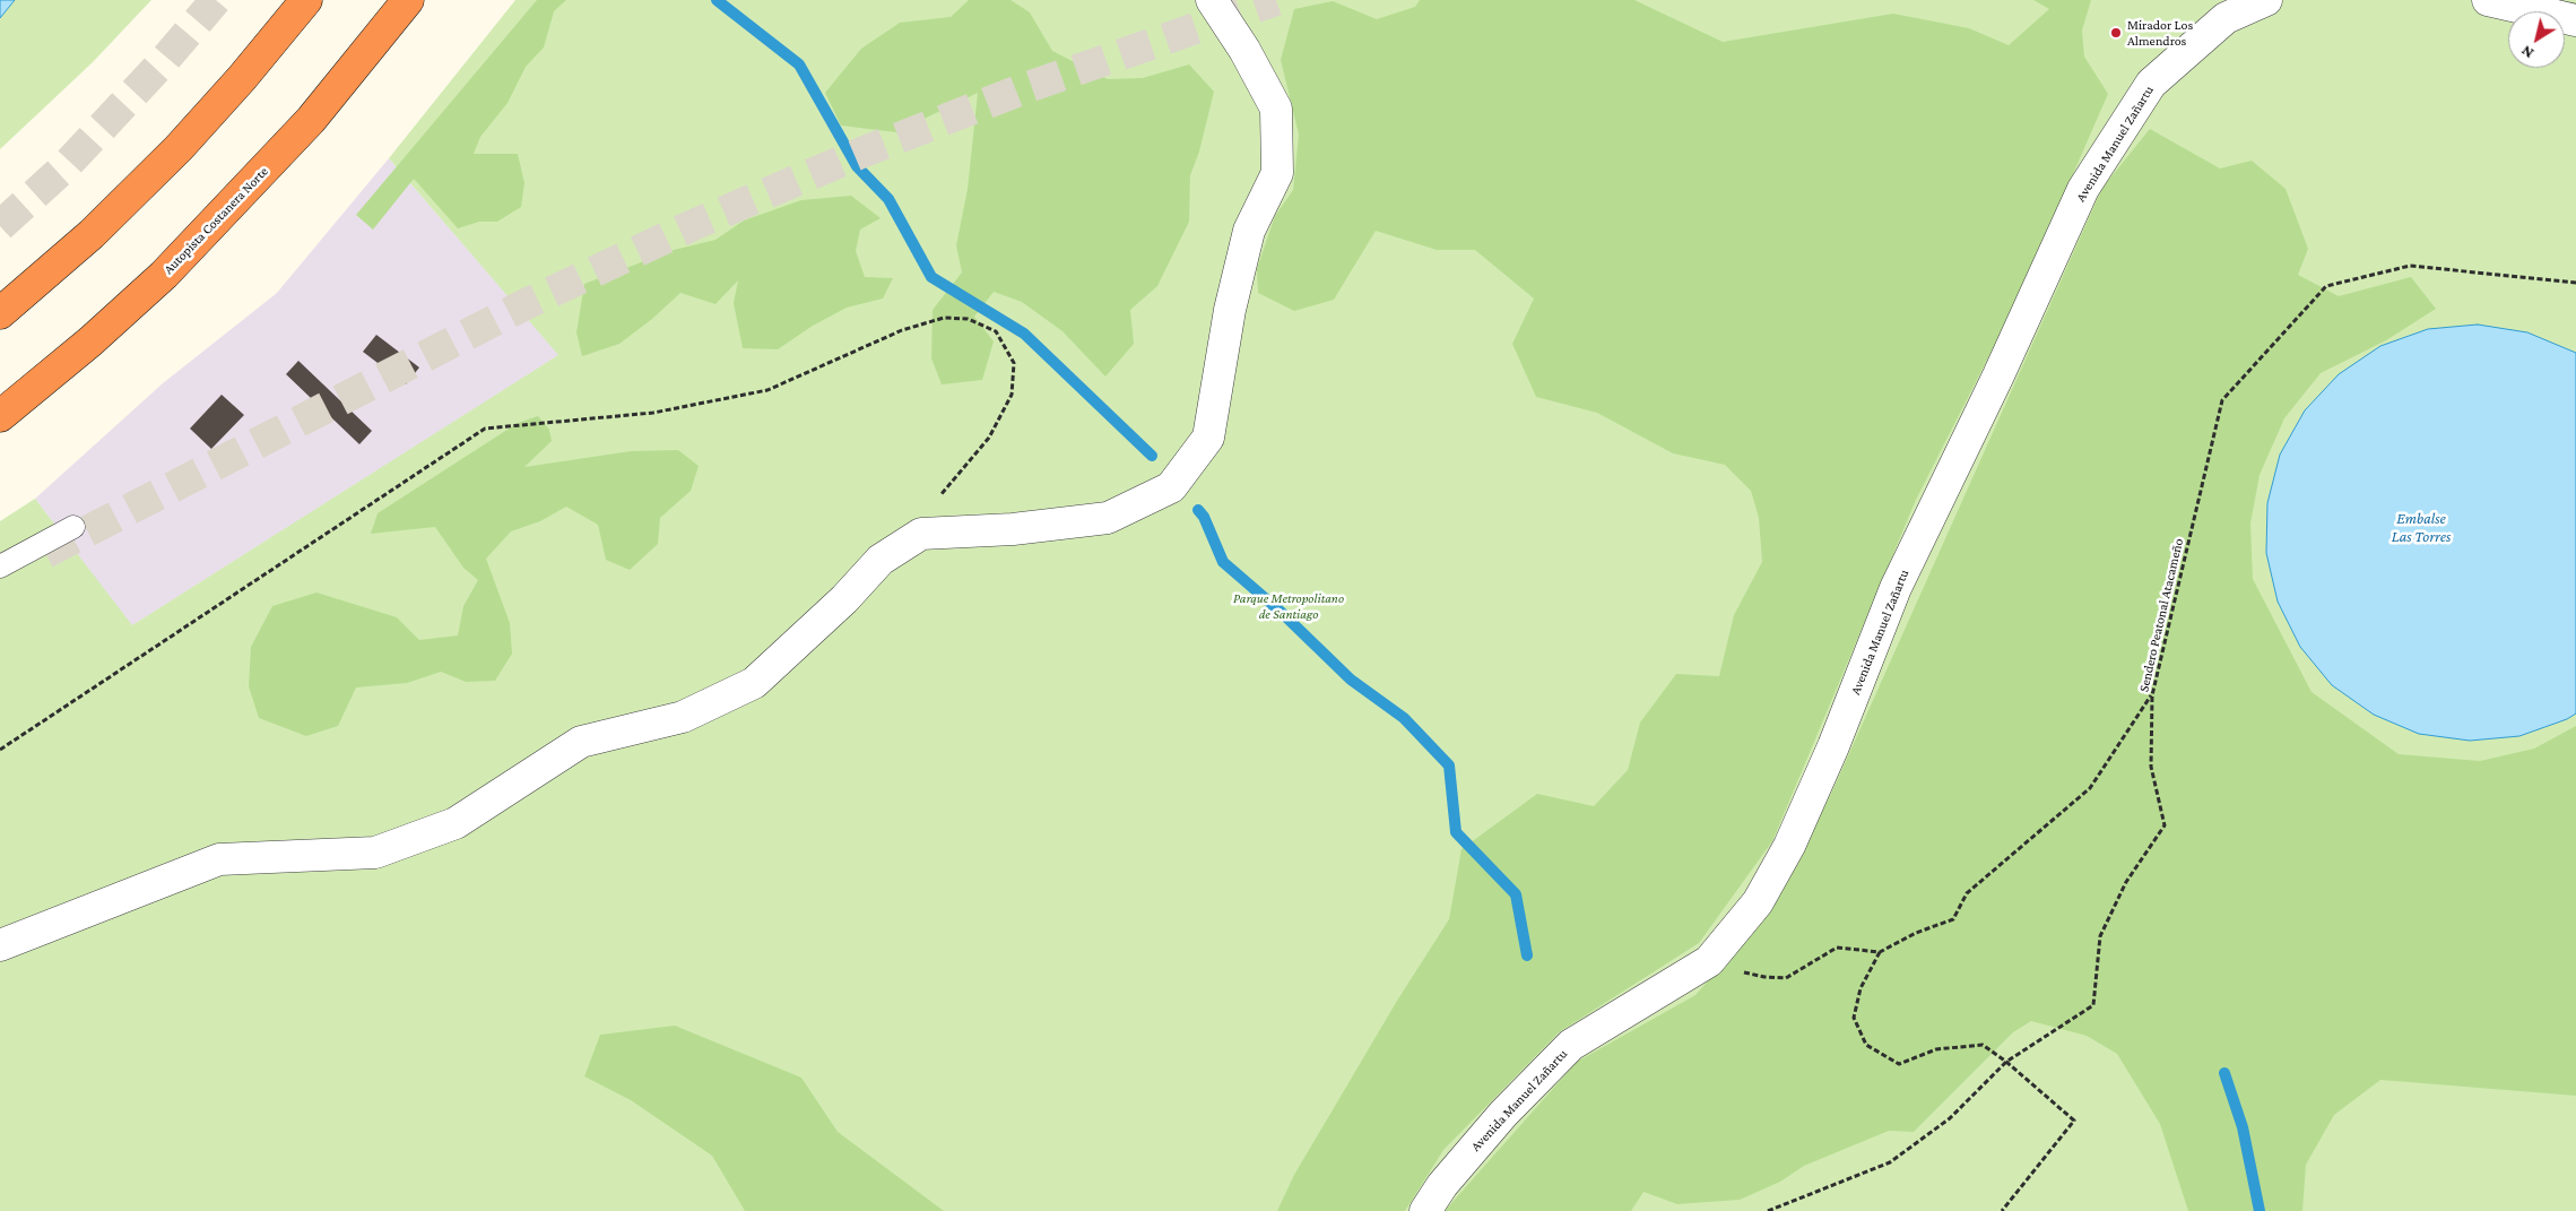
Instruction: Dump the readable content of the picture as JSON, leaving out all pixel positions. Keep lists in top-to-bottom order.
{
  "streets": {
    "highway": ["Autopista Costanera Norte"],
    "street": ["Avenida Manuel Zañartu"],
    "path": ["Sendero Peatonal Atacameño"]
  },
  "water": ["Embalse Las Torres"],
  "parks": ["Parque Metropolitano de Santiago"],
  "places": ["Mirador Los Almendros"],
  "north": "bottom left"
}
